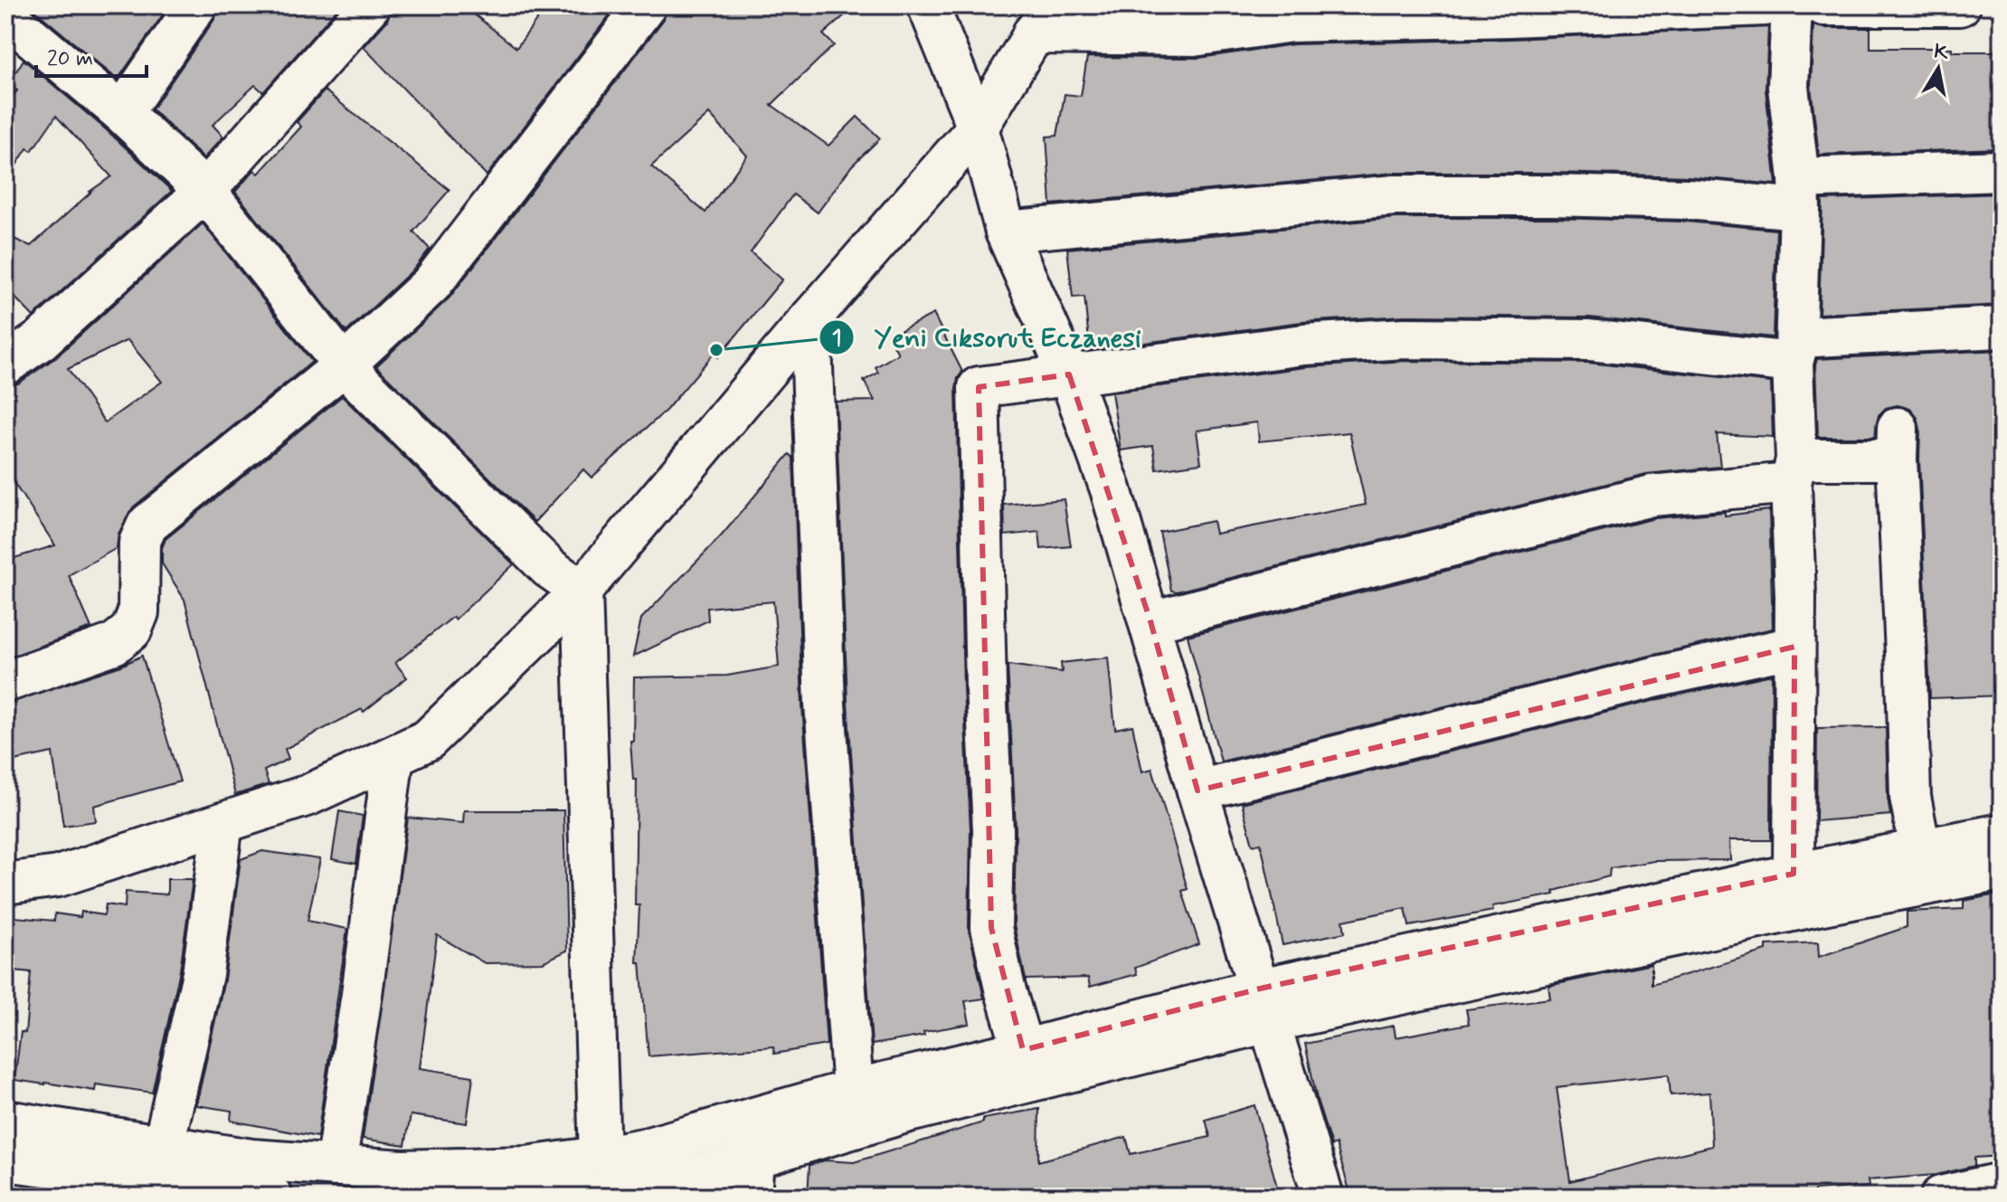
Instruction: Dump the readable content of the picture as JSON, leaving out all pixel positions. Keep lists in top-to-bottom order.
{
  "places": ["Yeni Cıksorut Eczanesi"],
  "scale_bar": "20 m",
  "north": "top"
}
